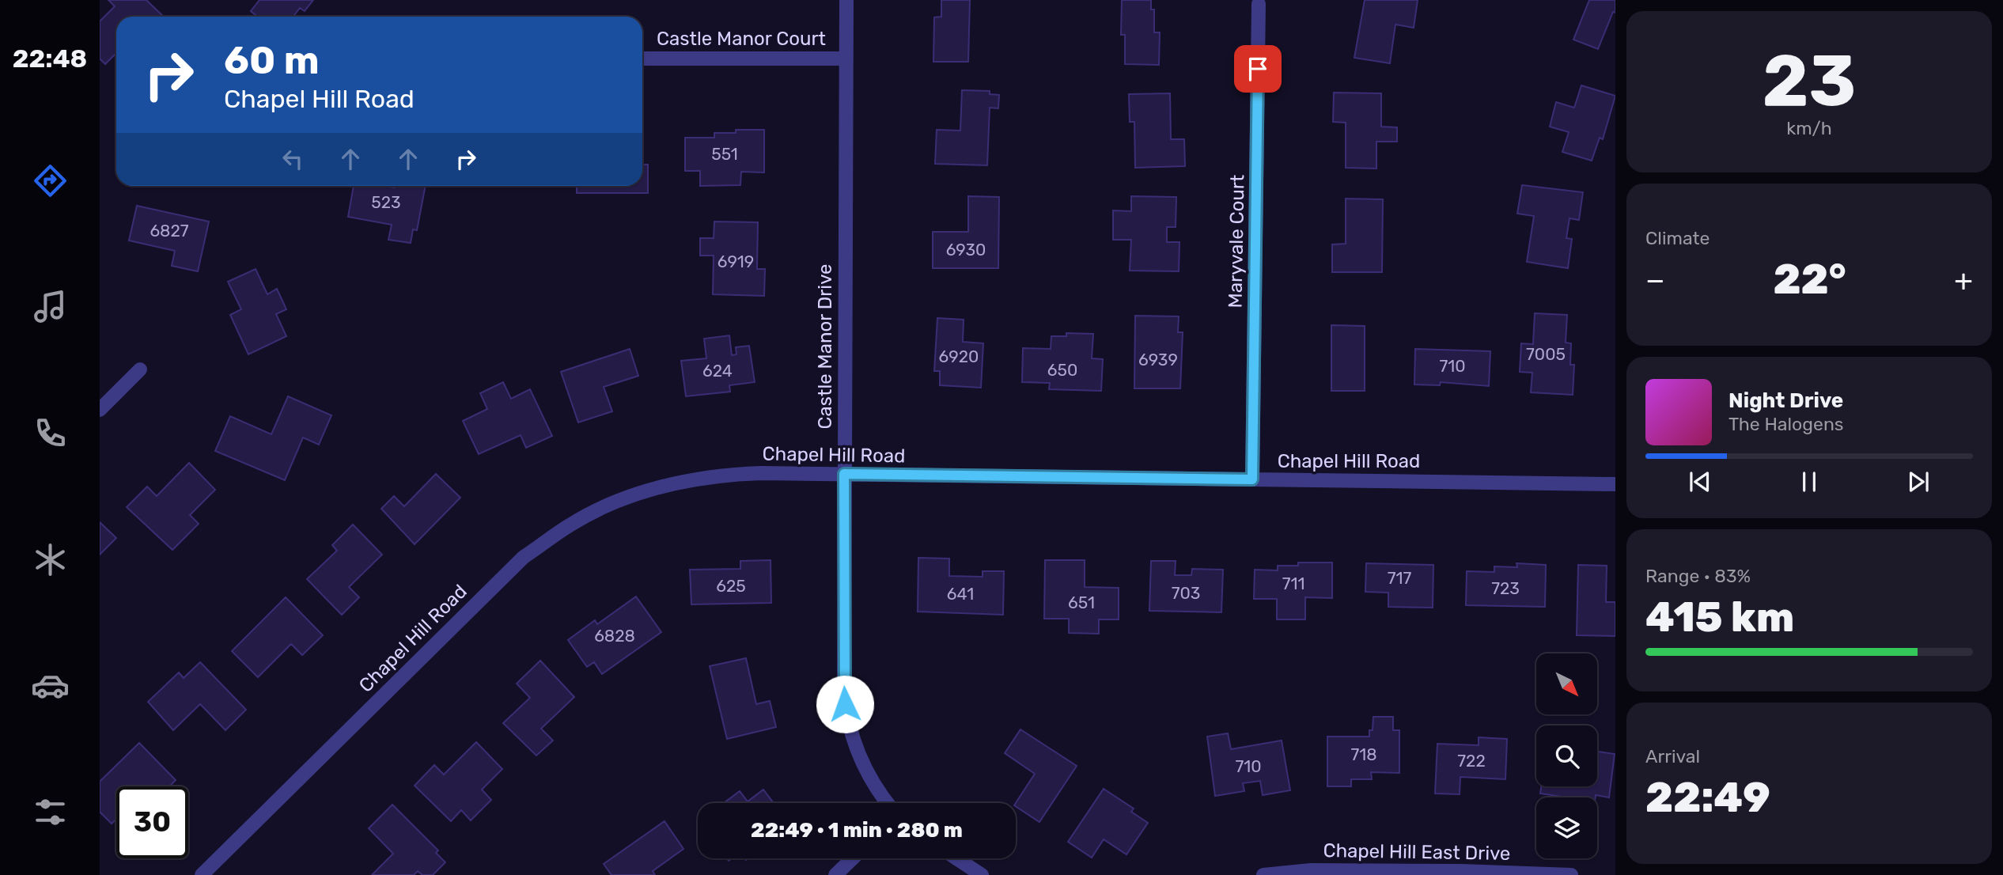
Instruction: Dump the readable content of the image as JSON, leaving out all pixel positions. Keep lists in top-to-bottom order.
{
  "streets": {
    "street": [
      "Castle Manor Court",
      "Maryvale Court",
      "Castle Manor Drive",
      "Chapel Hill Road",
      "Chapel Hill East Drive"
    ]
  },
  "crossings": [
    ["Castle Manor Court", "Castle Manor Drive"],
    ["Maryvale Court", "Chapel Hill Road"],
    ["Castle Manor Drive", "Chapel Hill Road"]
  ],
  "house_numbers": [
    "551",
    "523",
    "6827",
    "6930",
    "6919",
    "7005",
    "6920",
    "6939",
    "710",
    "650",
    "624",
    "717",
    "711",
    "625",
    "723",
    "703",
    "641",
    "651",
    "6828",
    "718",
    "722",
    "710"
  ],
  "north": "bottom right",
  "page": {
    "tabs": "22:48",
    "tile": [
      ["23", "km/h"],
      "Climate",
      ["Range · 83%", "415 km"],
      ["Arrival", "22:49"]
    ],
    "turn": ["60 m", "Chapel Hill Road"],
    "heat": ["−", "22°", "+"],
    "song": ["Night Drive", "The Halogens"],
    "limit": "30",
    "trip": "22:49 · 1 min · 280 m"
  }
}
